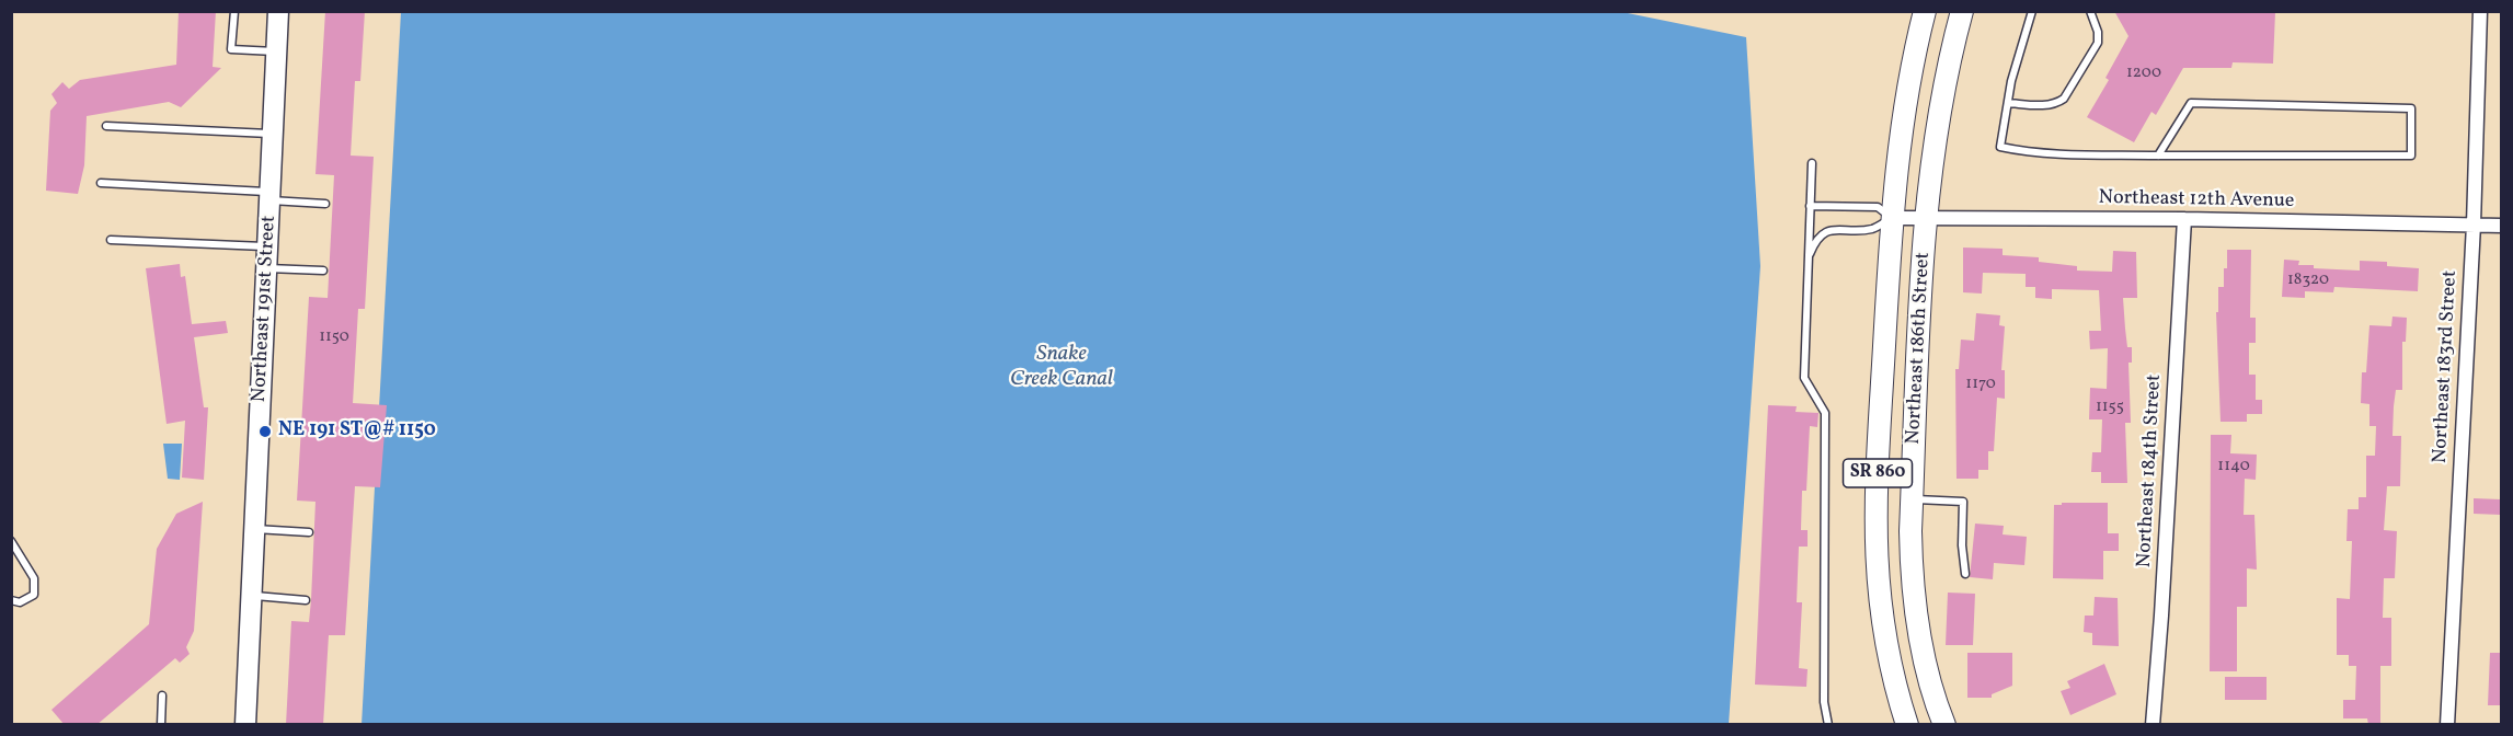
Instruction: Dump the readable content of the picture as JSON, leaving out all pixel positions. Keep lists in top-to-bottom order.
{
  "streets": {
    "main road": ["Northeast 186th Street", "SR 860"],
    "street": [
      "Northeast 12th Avenue",
      "Northeast 191st Street",
      "Northeast 183rd Street",
      "Northeast 184th Street"
    ]
  },
  "crossings": [
    ["Northeast 12th Avenue", "Northeast 186th Street"],
    ["Northeast 12th Avenue", "Northeast 183rd Street"],
    ["Northeast 12th Avenue", "Northeast 184th Street"]
  ],
  "water": ["Snake Creek Canal"],
  "places": ["NE 191 ST@# 1150"],
  "house_numbers": [
    "1200",
    "18320",
    "1150",
    "1170",
    "1155",
    "1140"
  ]
}
